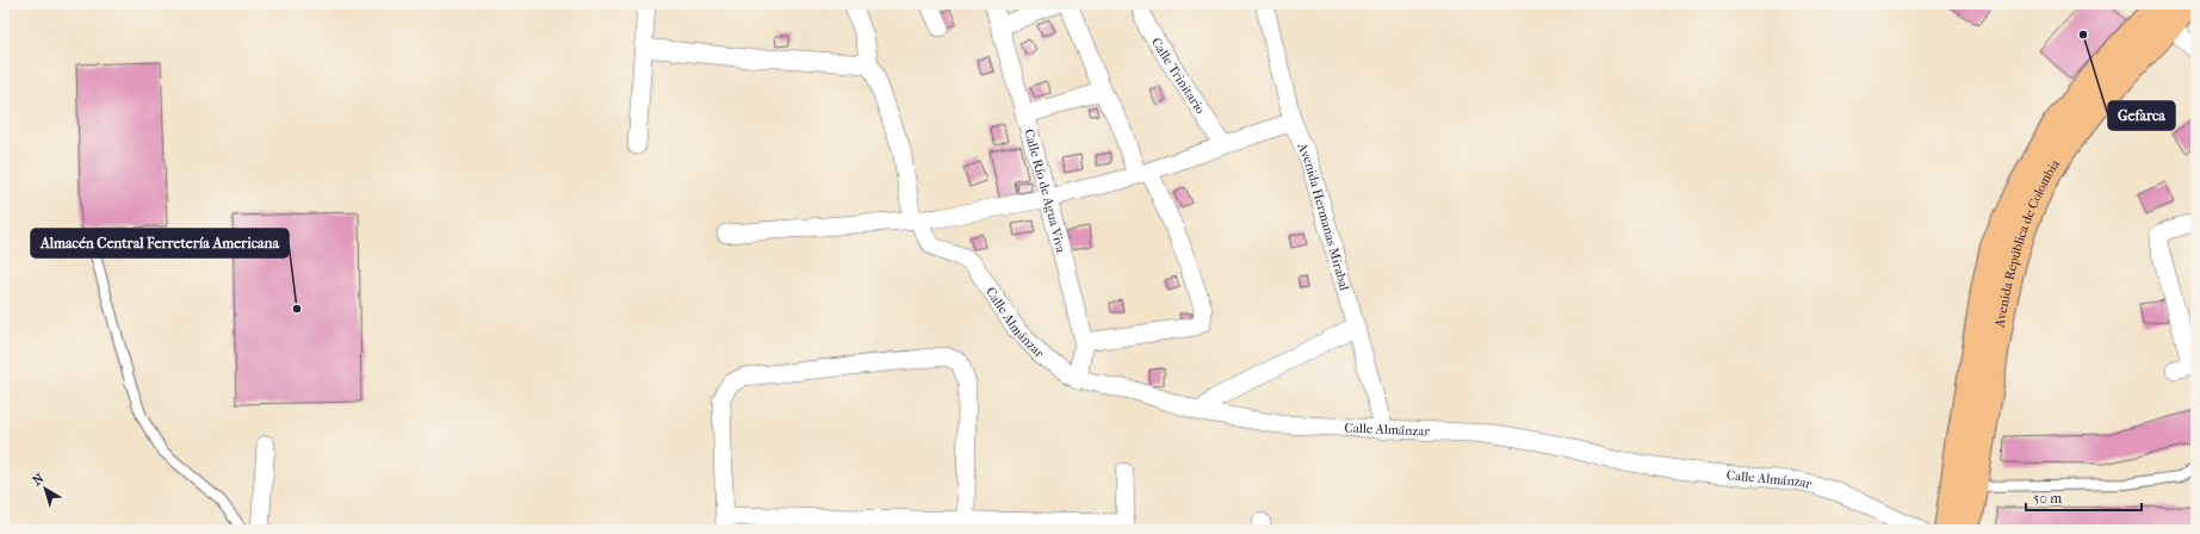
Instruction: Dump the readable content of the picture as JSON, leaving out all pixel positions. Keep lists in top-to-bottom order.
{
  "streets": {
    "main road": ["Avenida República de Colombia"],
    "street": [
      "Calle Trinitario",
      "Calle Río de Agua Viva",
      "Avenida Hermanas Mirabal",
      "Calle Almánzar"
    ]
  },
  "crossings": [
    ["Calle Río de Agua Viva", "Calle Almánzar"],
    ["Avenida Hermanas Mirabal", "Calle Almánzar"]
  ],
  "places": ["Gefarca", "Almacén Central Ferretería Americana"],
  "scale_bar": "50 m",
  "north": "top left"
}
